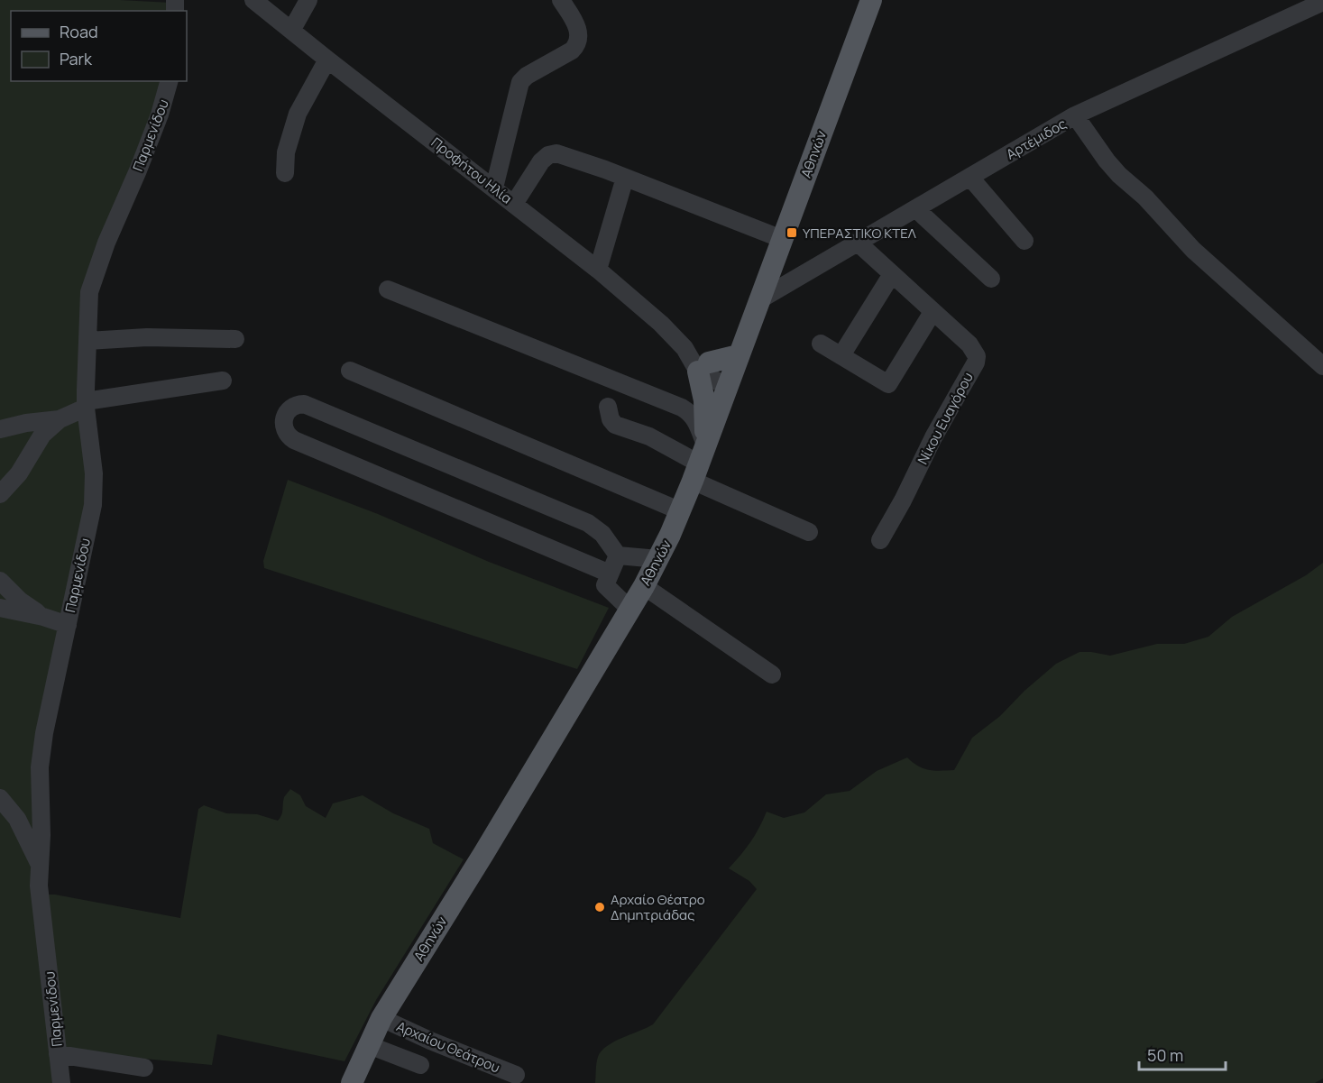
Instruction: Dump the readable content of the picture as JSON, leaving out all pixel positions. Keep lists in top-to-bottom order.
{
  "streets": {
    "main road": ["Αθηνών"],
    "street": [
      "Παρμενίδου",
      "Αρτέμιδος",
      "Προφήτου Ηλία",
      "Νίκου Ευαγόρου",
      "Αρχαίου Θεάτρου"
    ]
  },
  "crossings": [
    ["Αρτέμιδος", "Αθηνών"],
    ["Αρτέμιδος", "Νίκου Ευαγόρου"],
    ["Αθηνών", "Αρχαίου Θεάτρου"]
  ],
  "places": {
    "transit": ["ΥΠΕΡΑΣΤΙΚΟ ΚΤΕΛ"],
    "other": ["Αρχαίο Θέατρο Δημητριάδας"]
  },
  "legend": ["Road", "Park"],
  "scale_bar": "50 m"
}
